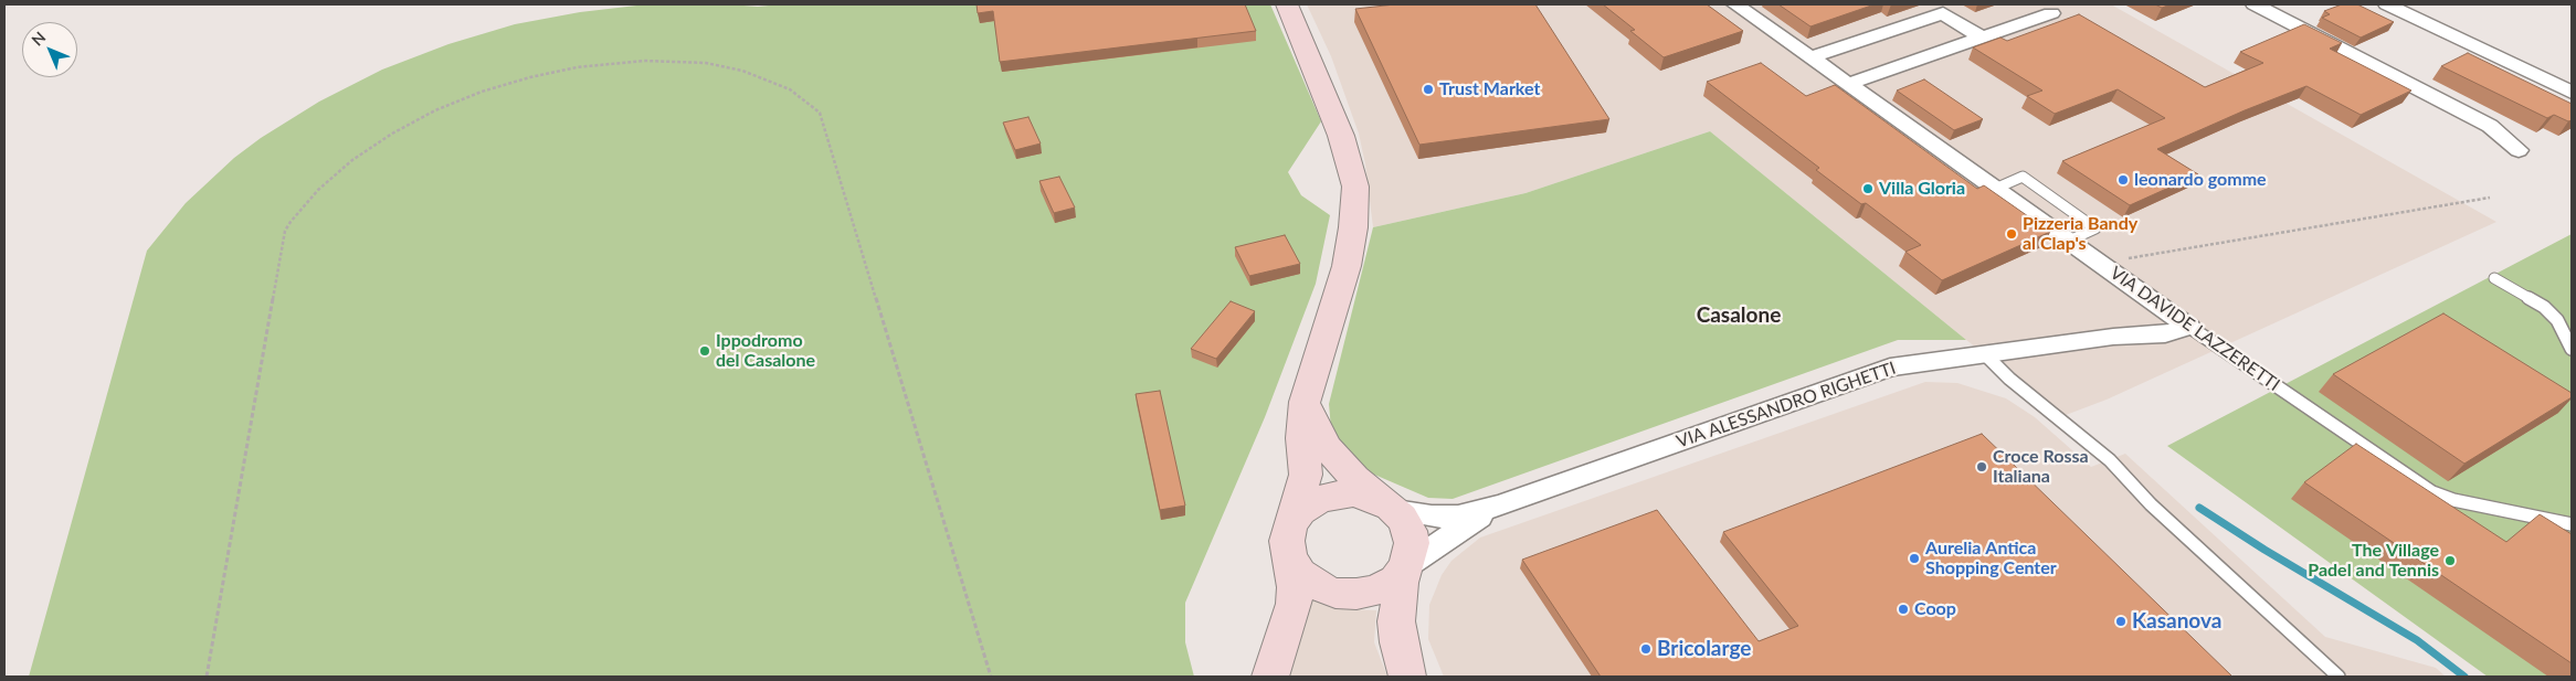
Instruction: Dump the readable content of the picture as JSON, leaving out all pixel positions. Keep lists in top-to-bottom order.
{
  "streets": {
    "street": ["VIA DAVIDE LAZZERETTI", "VIA ALESSANDRO RIGHETTI"]
  },
  "crossings": [
    ["VIA DAVIDE LAZZERETTI", "VIA ALESSANDRO RIGHETTI"]
  ],
  "districts": ["Casalone"],
  "places": [
    "Trust Market",
    "leonardo gomme",
    "Villa Gloria",
    "Pizzeria Bandy al Clap's",
    "Ippodromo del Casalone",
    "Croce Rossa Italiana",
    "Aurelia Antica Shopping Center",
    "The Village Padel and Tennis",
    "Coop",
    "Kasanova",
    "Bricolarge"
  ],
  "north": "top left"
}
